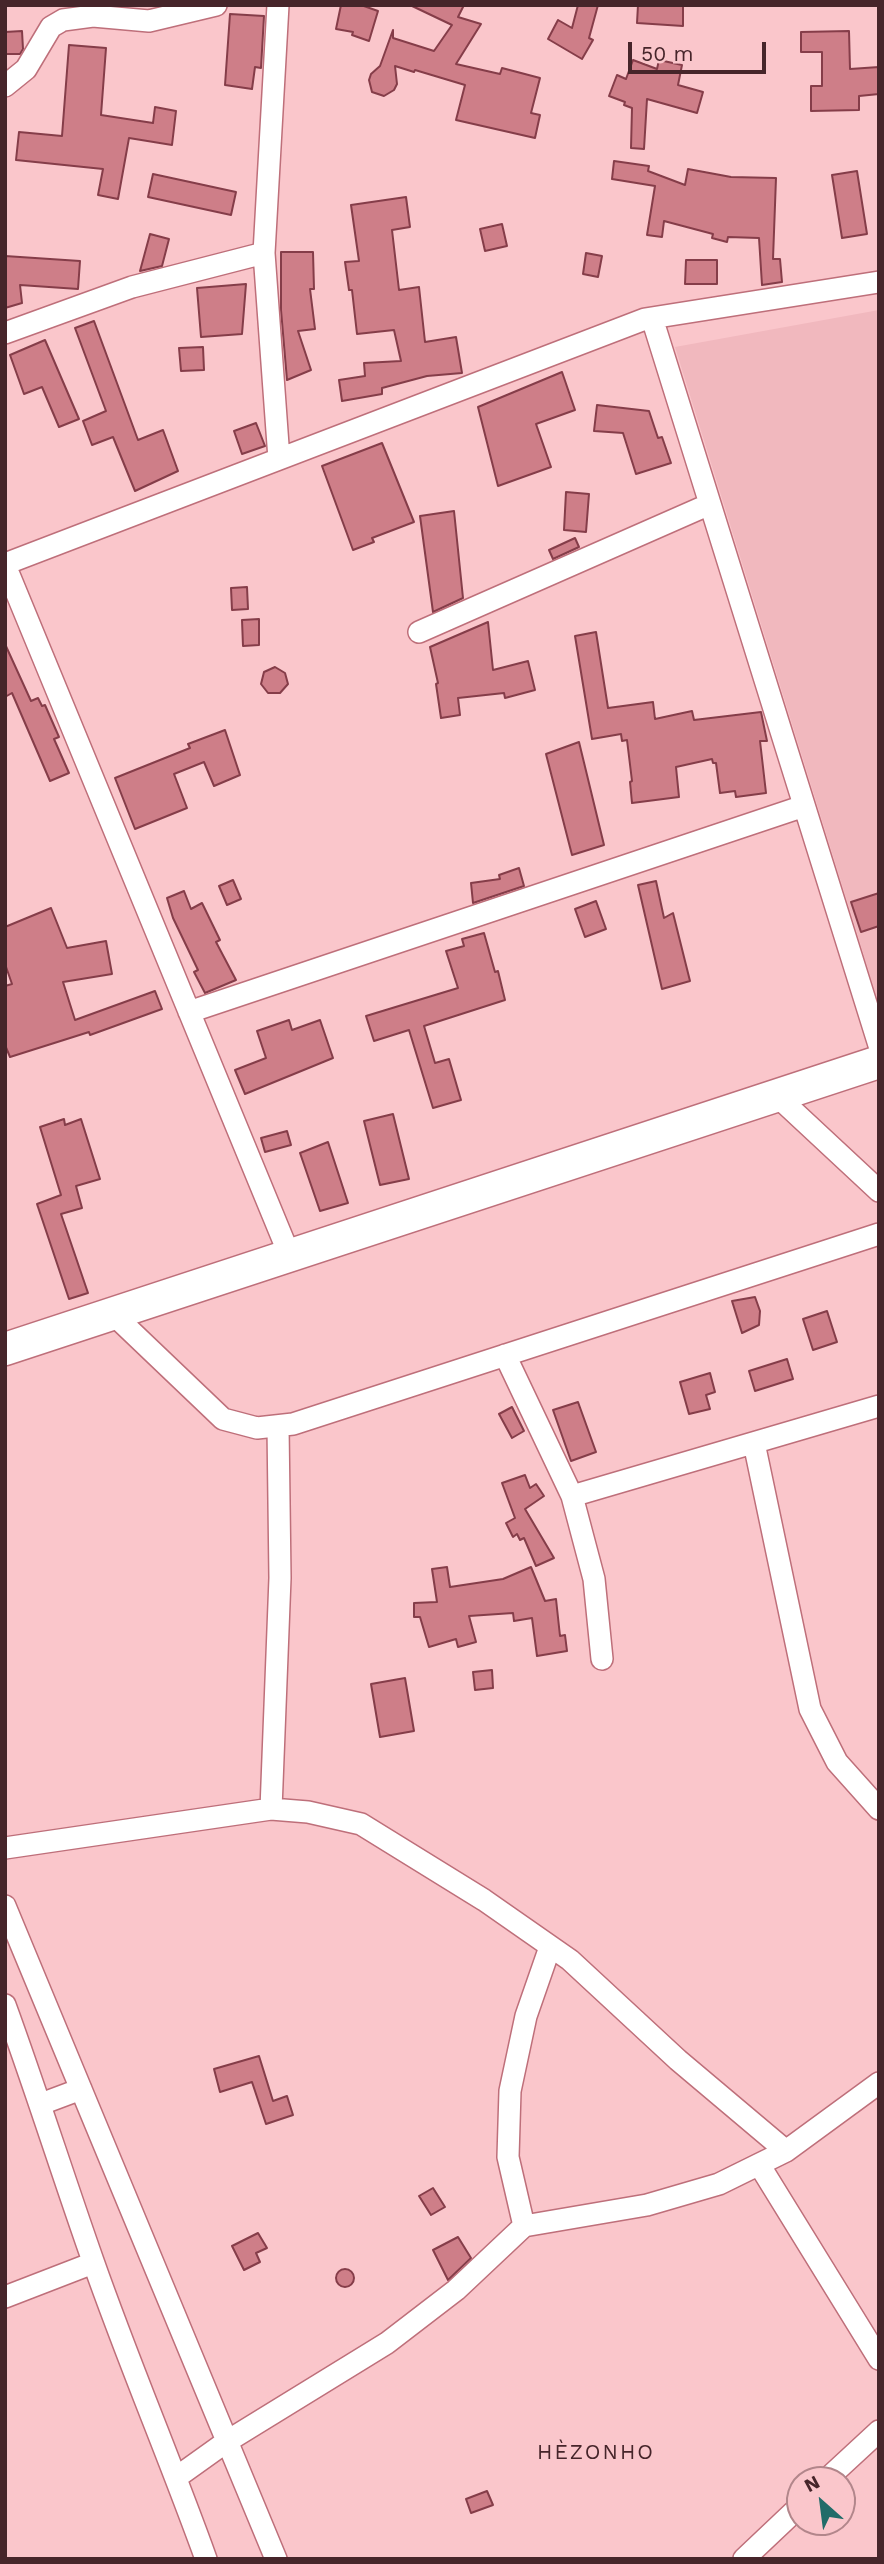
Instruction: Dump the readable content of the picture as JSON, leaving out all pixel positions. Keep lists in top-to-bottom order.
{
  "districts": ["HÈZONHO"],
  "scale_bar": "50 m",
  "north": "top left"
}
